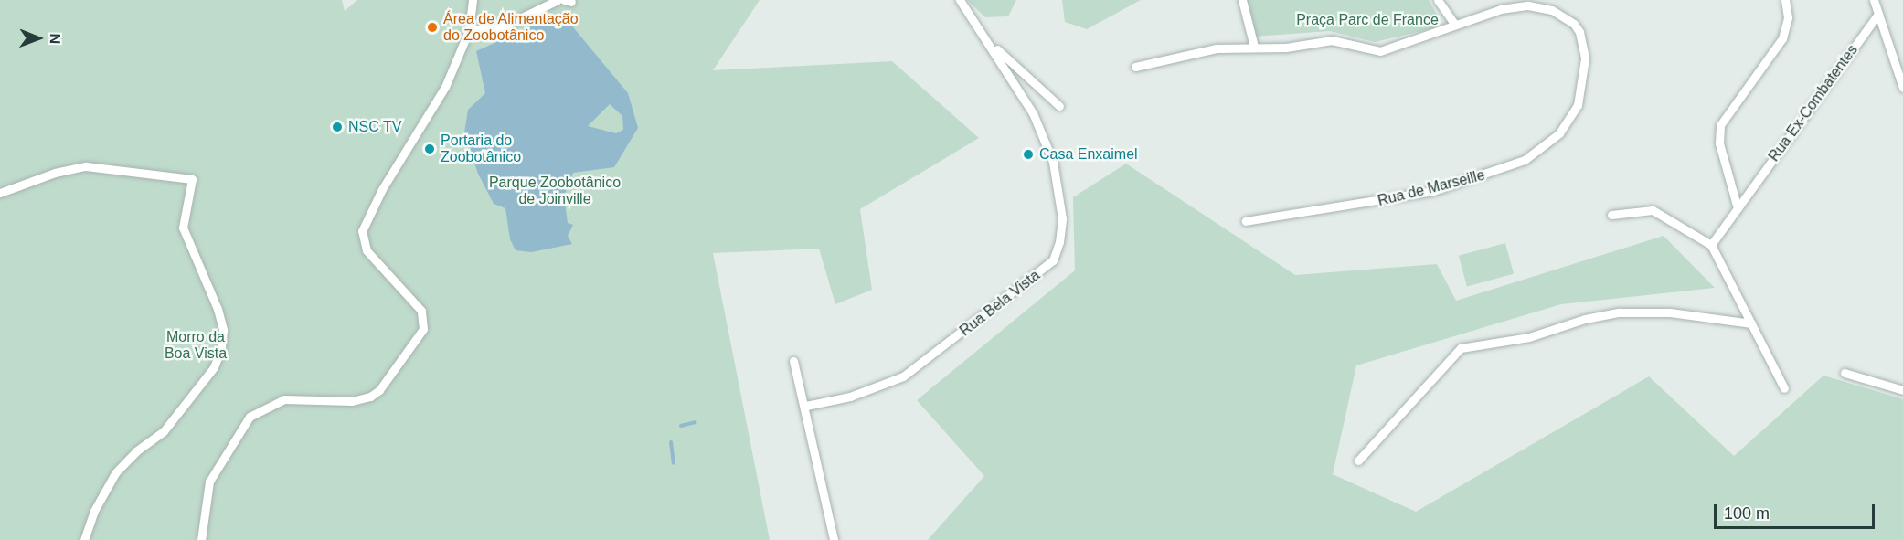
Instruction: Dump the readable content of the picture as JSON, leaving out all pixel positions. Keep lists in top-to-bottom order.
{
  "streets": {
    "street": ["Rua Ex-Combatentes", "Rua de Marseille", "Rua Bela Vista"]
  },
  "parks": ["Praça Parc de France", "Parque Zoobotânico de Joinville", "Morro da Boa Vista"],
  "places": [
    "Área de Alimentação do Zoobotânico",
    "NSC TV",
    "Portaria do Zoobotânico",
    "Casa Enxaimel"
  ],
  "scale_bar": "100 m",
  "north": "right"
}
